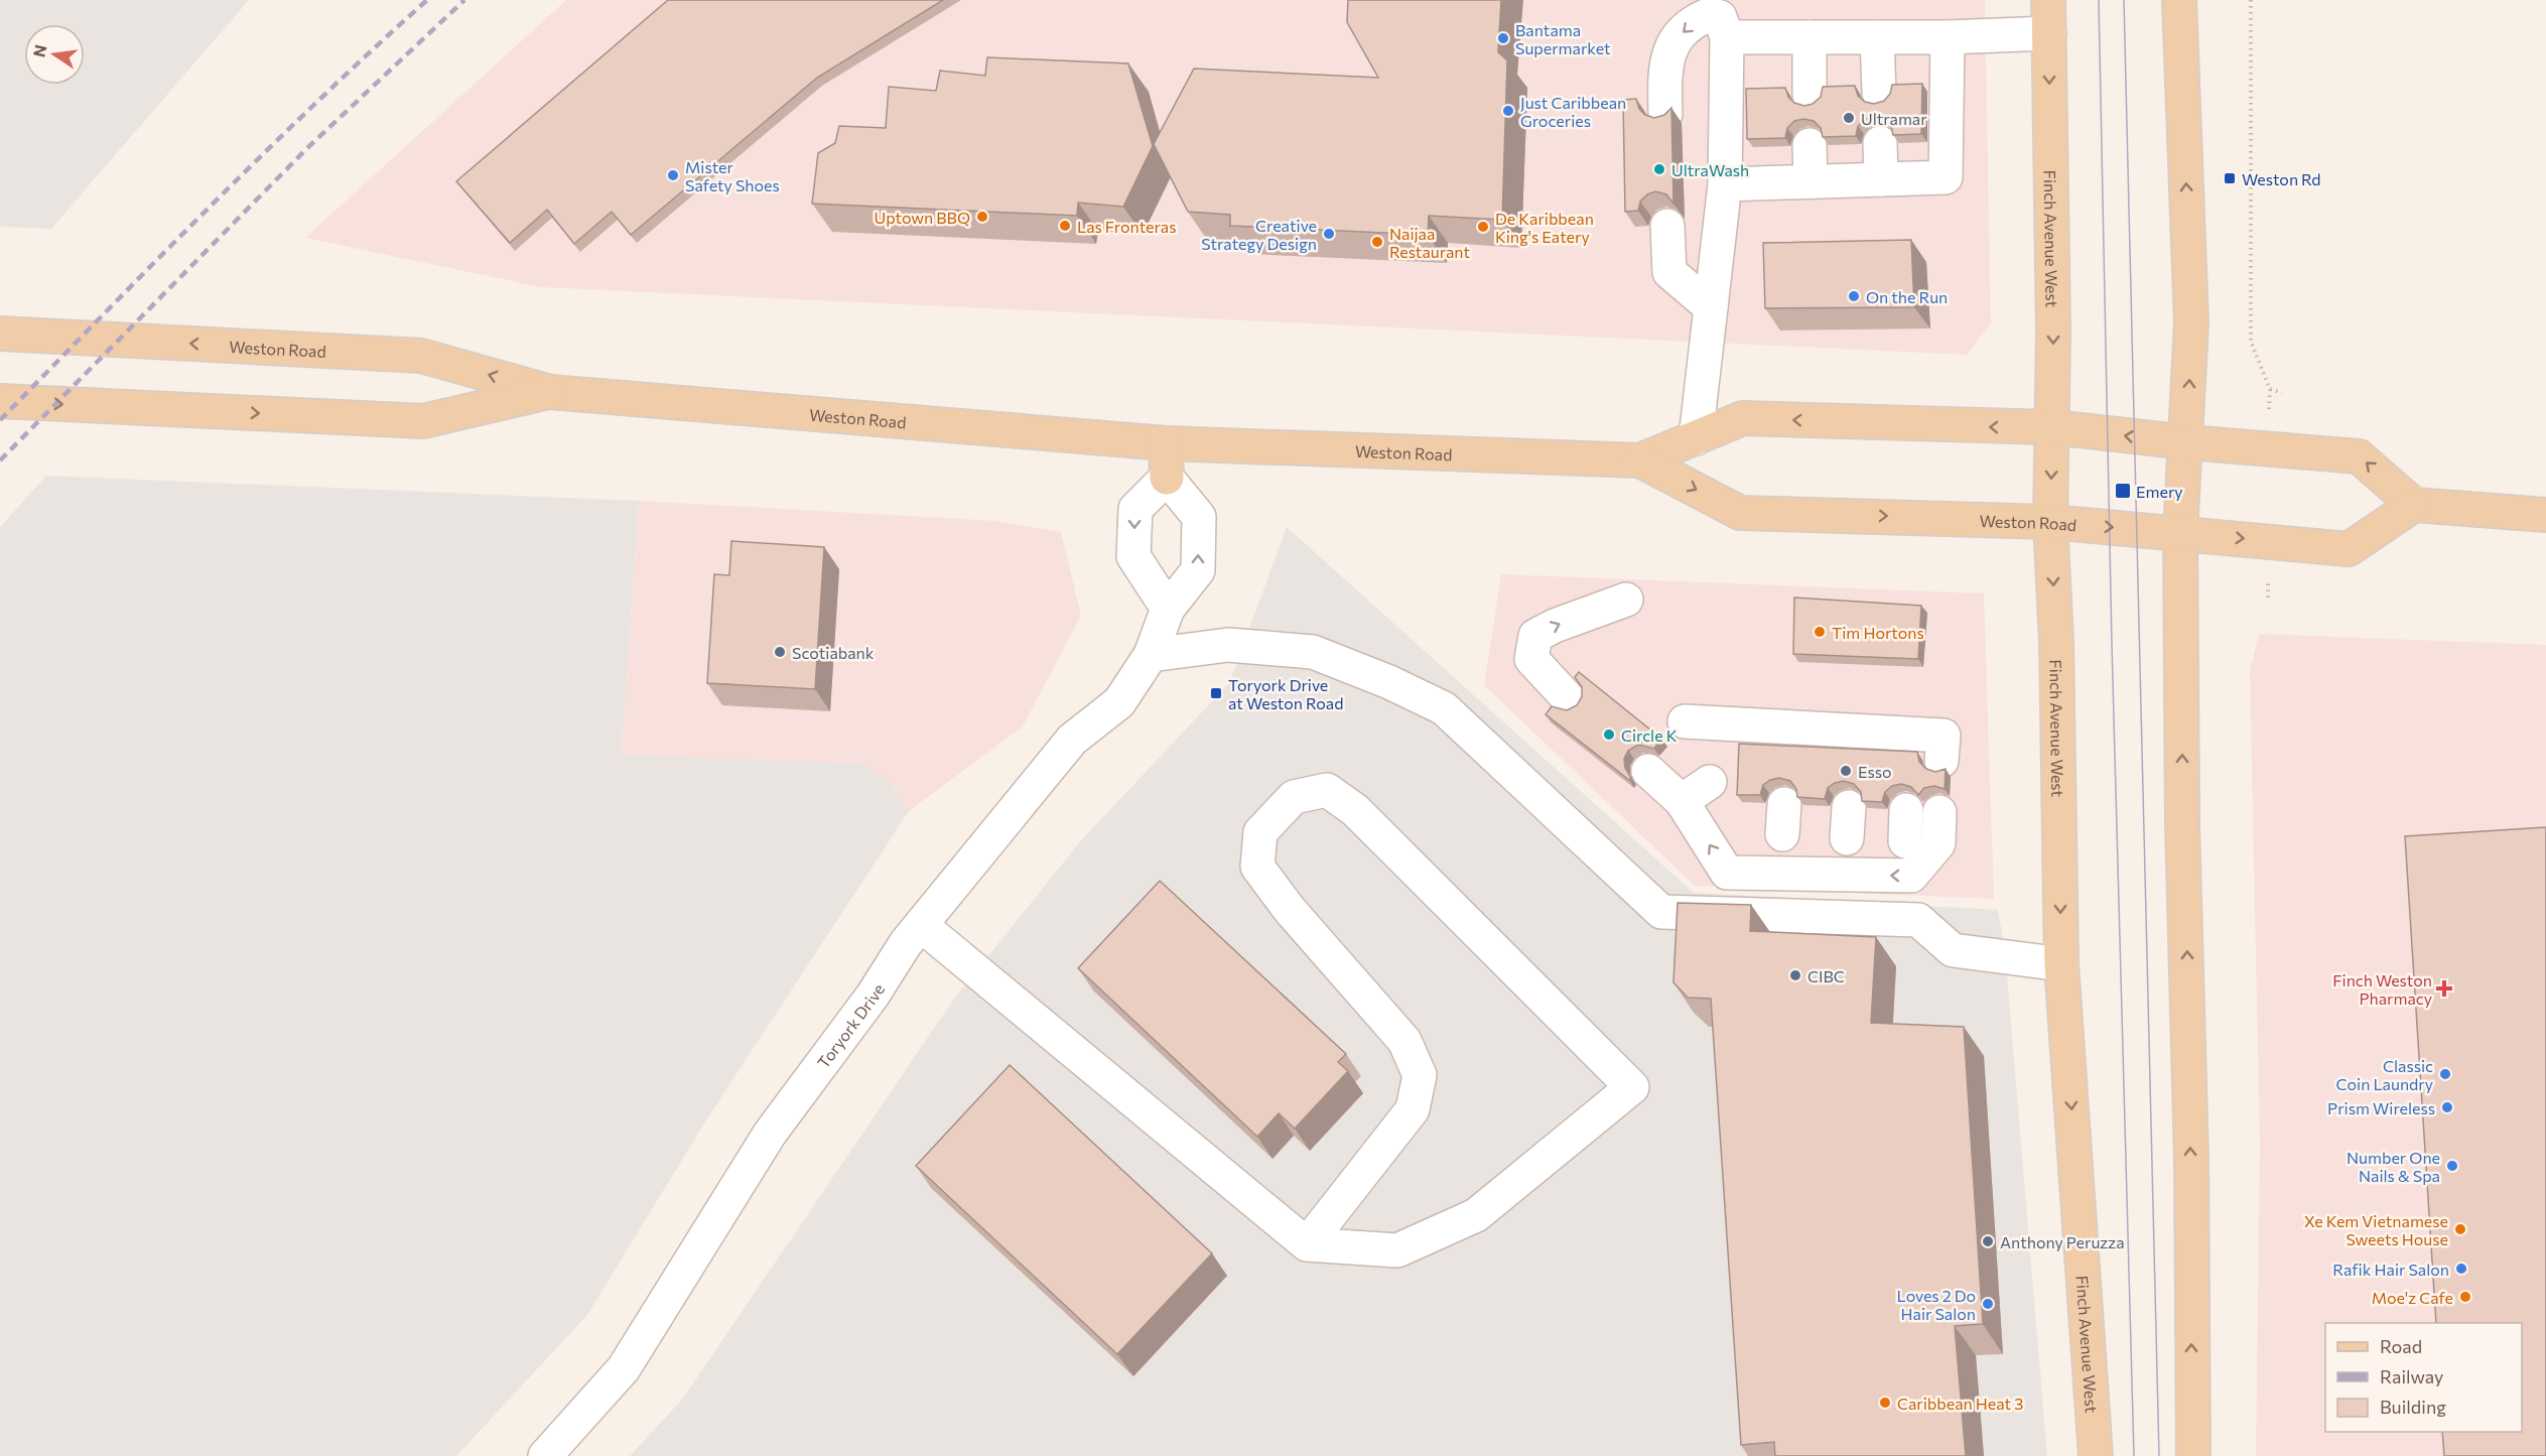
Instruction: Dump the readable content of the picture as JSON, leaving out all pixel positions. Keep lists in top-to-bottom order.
{
  "streets": {
    "main road": ["Finch Avenue West", "Weston Road"],
    "street": ["Toryork Drive"]
  },
  "crossings": [
    ["Finch Avenue West", "Weston Road"]
  ],
  "places": {
    "other": [
      "Bantama Supermarket",
      "Just Caribbean Groceries",
      "Ultramar",
      "UltraWash",
      "Mister Safety Shoes",
      "Uptown BBQ",
      "Las Fronteras",
      "De Karibbean King's Eatery",
      "Creative Strategy Design",
      "Naijaa Restaurant",
      "On the Run",
      "Tim Hortons",
      "Scotiabank",
      "Circle K",
      "Esso",
      "CIBC",
      "Classic Coin Laundry",
      "Prism Wireless",
      "Number One Nails & Spa",
      "Xe Kem Vietnamese Sweets House",
      "Anthony Peruzza",
      "Rafik Hair Salon",
      "Moe'z Cafe",
      "Loves 2 Do Hair Salon",
      "Caribbean Heat 3"
    ],
    "transit": ["Weston Rd", "Emery", "Toryork Drive at Weston Road"],
    "health": ["Finch Weston Pharmacy"]
  },
  "legend": ["Road", "Railway", "Building"],
  "north": "left"
}
